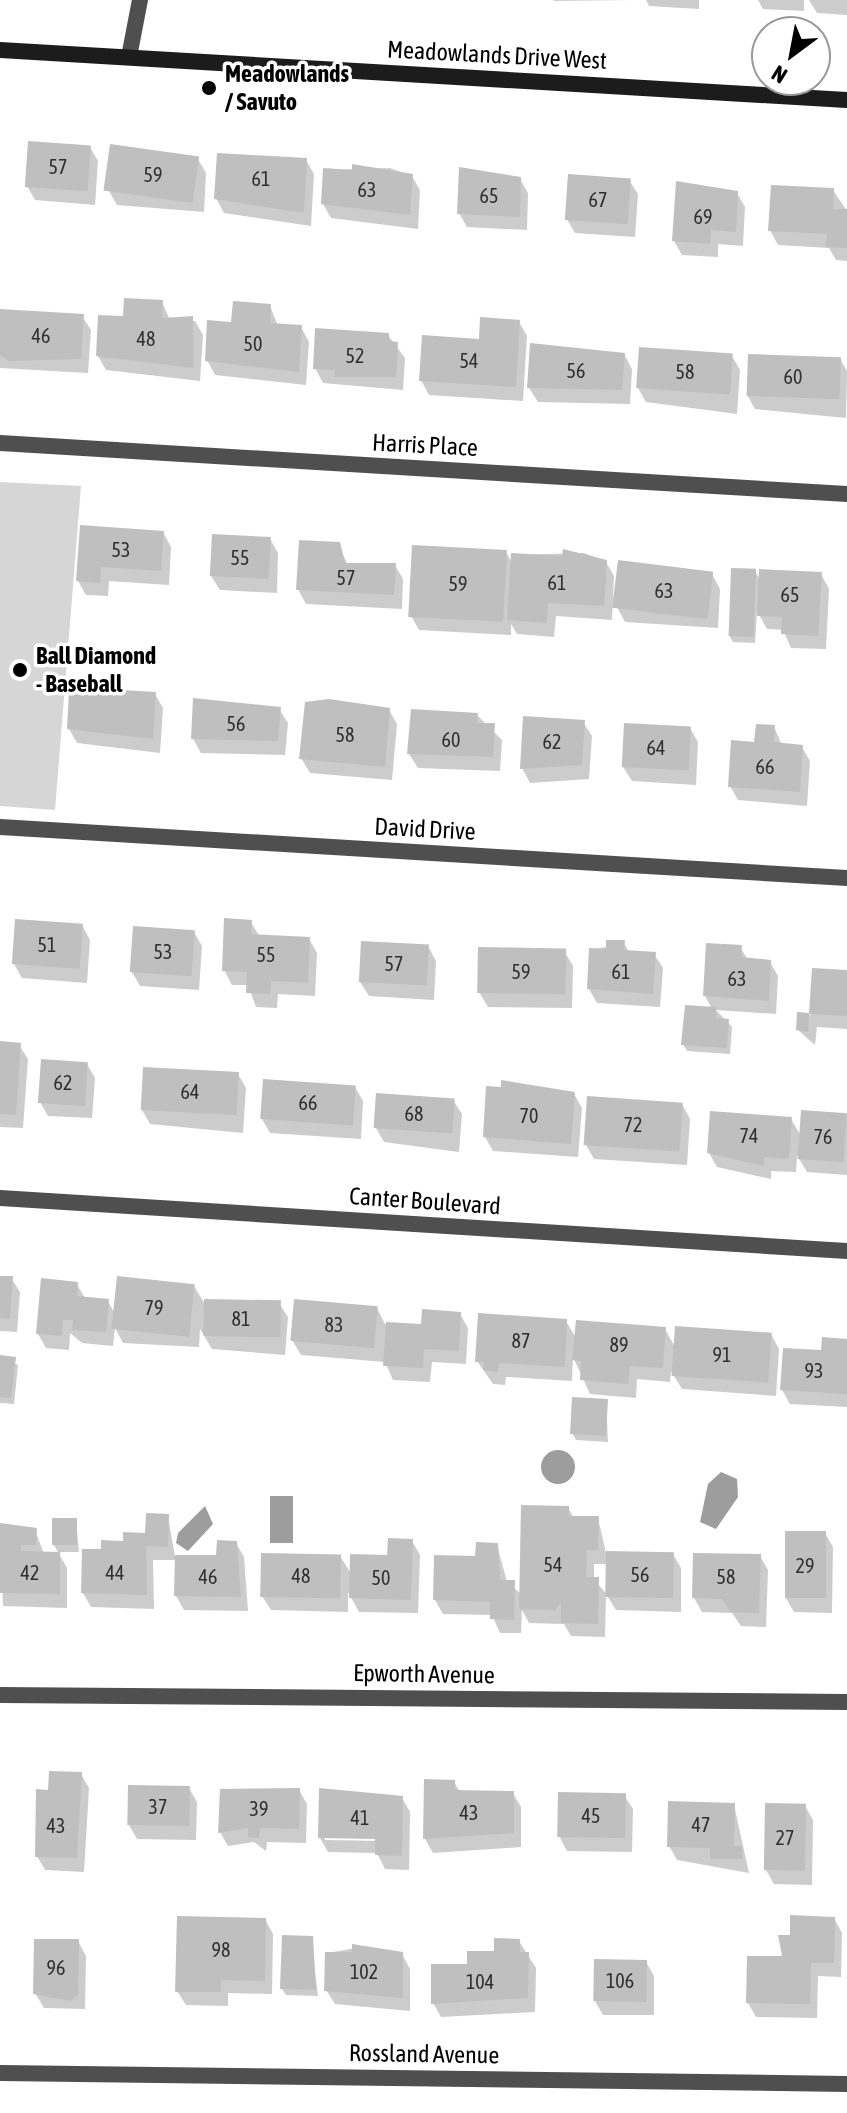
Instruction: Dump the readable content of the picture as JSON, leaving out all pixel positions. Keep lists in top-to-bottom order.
{
  "streets": {
    "main road": ["Meadowlands Drive West"],
    "street": [
      "Harris Place",
      "David Drive",
      "Canter Boulevard",
      "Epworth Avenue",
      "Rossland Avenue"
    ]
  },
  "places": ["Meadowlands / Savuto", "Ball Diamond - Baseball"],
  "house_numbers": [
    "57",
    "59",
    "61",
    "63",
    "65",
    "67",
    "69",
    "46",
    "48",
    "50",
    "52",
    "54",
    "56",
    "58",
    "60",
    "53",
    "55",
    "57",
    "61",
    "59",
    "63",
    "65",
    "56",
    "58",
    "60",
    "62",
    "64",
    "66",
    "51",
    "53",
    "55",
    "57",
    "59",
    "61",
    "63",
    "62",
    "64",
    "66",
    "68",
    "70",
    "72",
    "74",
    "76",
    "79",
    "81",
    "83",
    "87",
    "89",
    "91",
    "93",
    "54",
    "29",
    "42",
    "44",
    "56",
    "48",
    "46",
    "58",
    "50",
    "37",
    "39",
    "43",
    "45",
    "41",
    "47",
    "43",
    "27",
    "98",
    "96",
    "102",
    "106",
    "104"
  ],
  "north": "bottom left"
}
